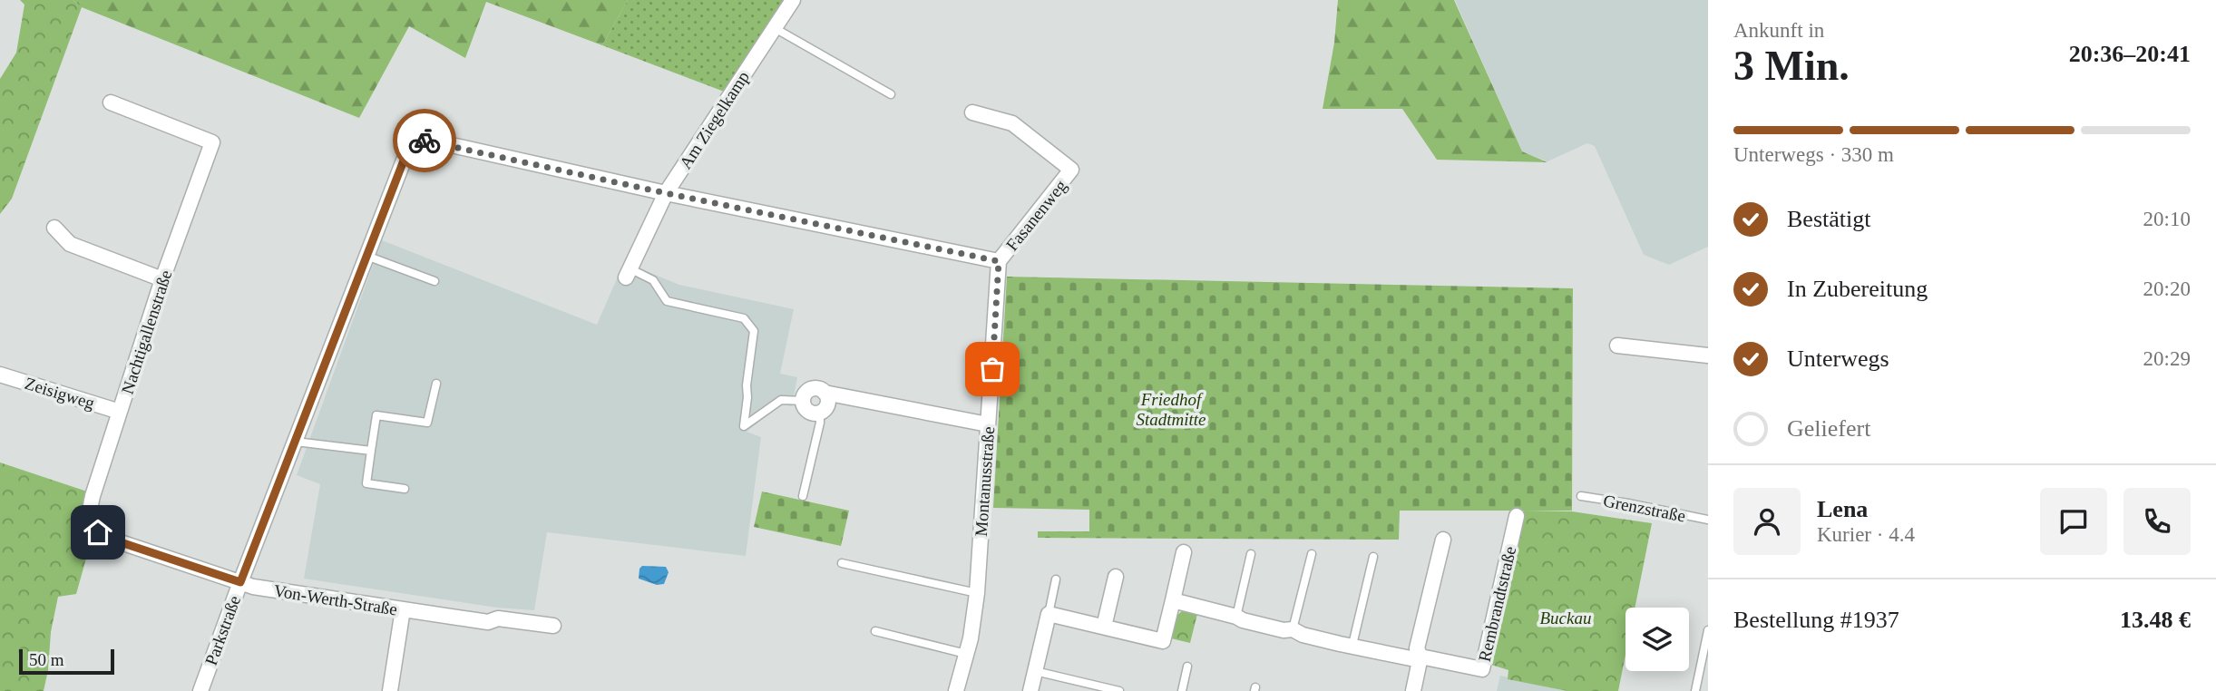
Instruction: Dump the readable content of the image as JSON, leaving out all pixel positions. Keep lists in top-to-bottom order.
{
  "streets": {
    "street": [
      "Am Ziegelkamp",
      "Fasanenweg",
      "Nachtigallenstraße",
      "Zeisigweg",
      "Montanusstraße",
      "Von-Werth-Straße",
      "Rembrandtstraße",
      "Parkstraße"
    ],
    "lane": ["Grenzstraße"]
  },
  "crossings": [
    ["Am Ziegelkamp", "Parkstraße"],
    ["Fasanenweg", "Montanusstraße"],
    ["Nachtigallenstraße", "Zeisigweg"],
    ["Nachtigallenstraße", "Von-Werth-Straße"],
    ["Von-Werth-Straße", "Parkstraße"]
  ],
  "parks": ["Friedhof Stadtmitte", "Buckau"],
  "scale_bar": "50 m",
  "page": {
    "heading": ["3 Min.", "Ankunft in", "20:36–20:41"],
    "panel": [
      "Lena",
      "Kurier · 4.4",
      "Bestellung #1937",
      "13.48 €"
    ],
    "bar": "Unterwegs · 330 m",
    "list": [
      ["Bestätigt", "20:10"],
      ["In Zubereitung", "20:20"],
      ["Unterwegs", "20:29"],
      "Geliefert"
    ],
    "scale": "50 m"
  }
}
